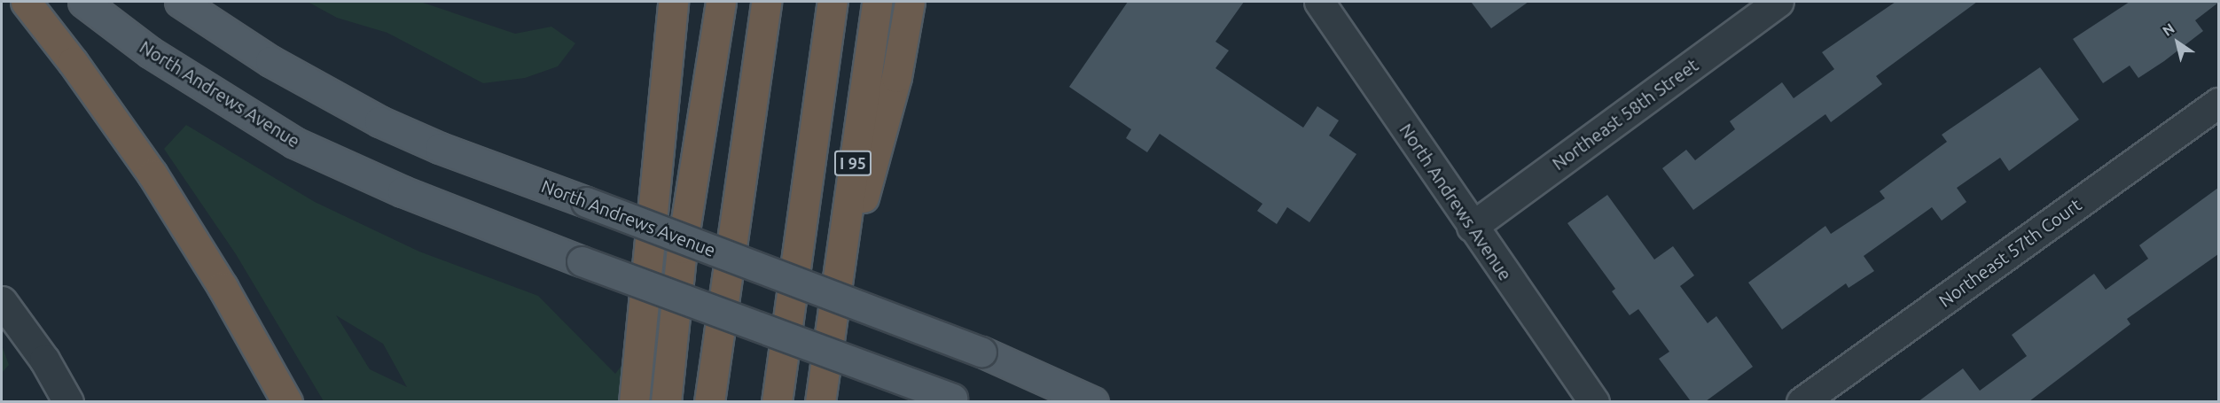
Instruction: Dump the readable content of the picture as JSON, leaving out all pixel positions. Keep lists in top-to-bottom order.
{
  "streets": {
    "highway": ["I 95"],
    "main road": ["North Andrews Avenue"],
    "street": ["Northeast 58th Street", "Northeast 57th Court"]
  },
  "crossings": [
    ["North Andrews Avenue", "Northeast 58th Street"]
  ],
  "north": "top left"
}
